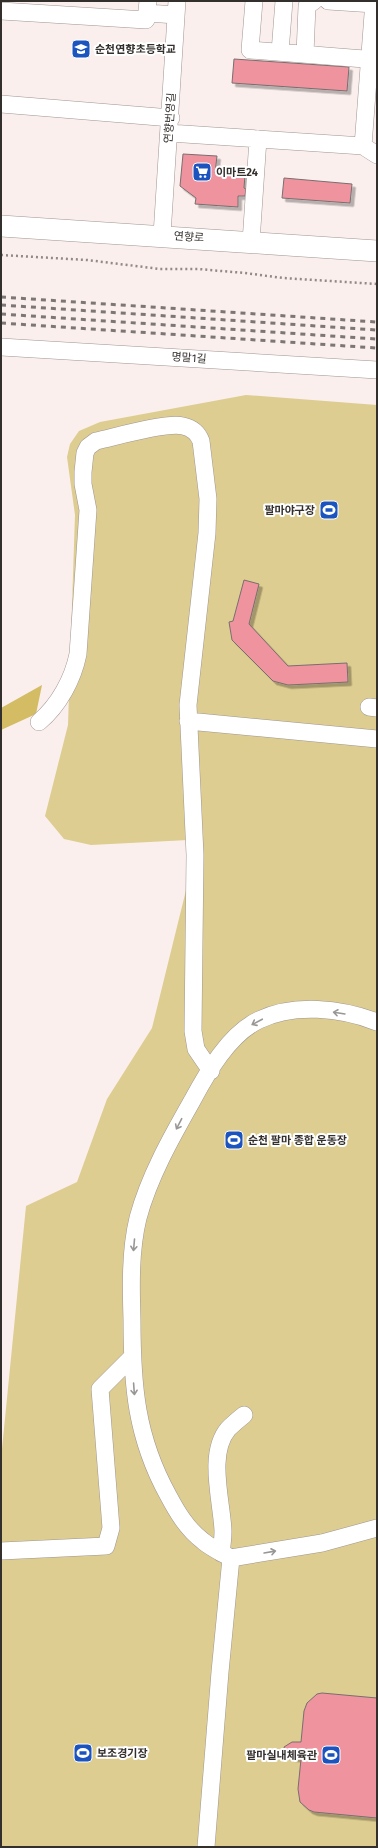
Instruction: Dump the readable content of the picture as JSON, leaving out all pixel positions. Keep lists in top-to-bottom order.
{
  "streets": {
    "main road": ["연향로"],
    "street": ["연향번영길", "명말1길"]
  },
  "crossings": [
    ["연향번영길", "연향로"]
  ],
  "places": {
    "school or university": ["순천연향초등학교"],
    "supermarket": ["이마트24"],
    "sports": [
      "팔마야구장",
      "순천 팔마 종합 운동장",
      "보조경기장",
      "팔마실내체육관"
    ]
  }
}
